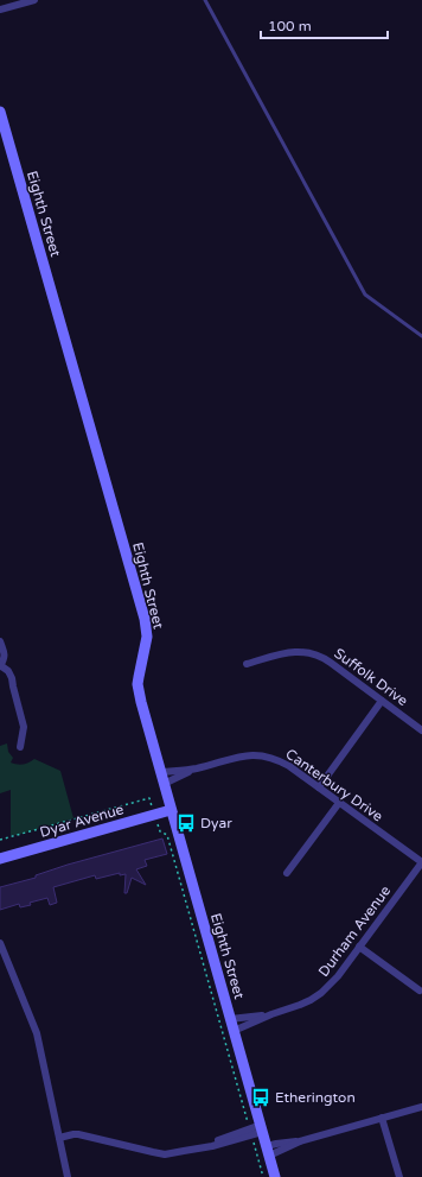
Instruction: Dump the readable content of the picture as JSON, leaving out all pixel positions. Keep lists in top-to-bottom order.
{
  "streets": {
    "street": [
      "Eighth Street",
      "Suffolk Drive",
      "Canterbury Drive",
      "Dyar Avenue",
      "Durham Avenue"
    ]
  },
  "crossings": [
    ["Eighth Street", "Canterbury Drive"],
    ["Eighth Street", "Dyar Avenue"],
    ["Eighth Street", "Durham Avenue"],
    ["Canterbury Drive", "Durham Avenue"]
  ],
  "places": {
    "bus stop": ["Dyar", "Etherington"]
  },
  "scale_bar": "100 m"
}
